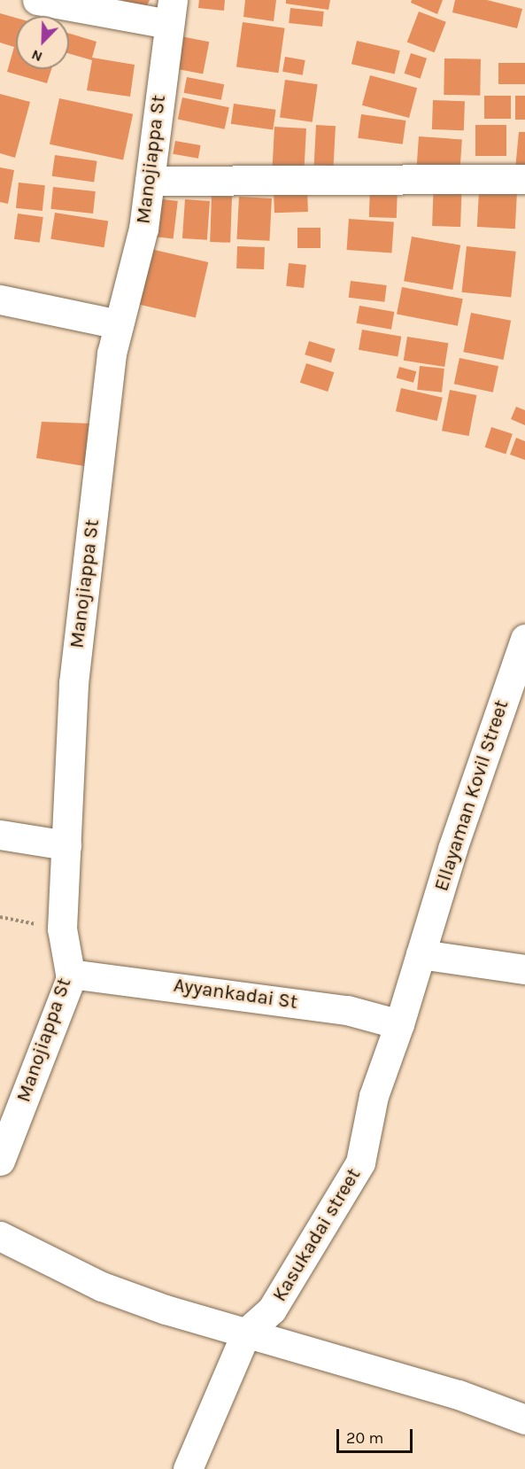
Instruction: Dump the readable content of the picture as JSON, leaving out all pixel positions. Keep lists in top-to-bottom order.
{
  "streets": {
    "street": [
      "Manojiappa St",
      "Ellayaman Kovil Street",
      "Ayyankadai St",
      "Kasukadai street"
    ]
  },
  "crossings": [
    ["Manojiappa St", "Ayyankadai St"],
    ["Ellayaman Kovil Street", "Ayyankadai St"],
    ["Ellayaman Kovil Street", "Kasukadai street"],
    ["Ayyankadai St", "Kasukadai street"]
  ],
  "scale_bar": "20 m",
  "north": "bottom left"
}
